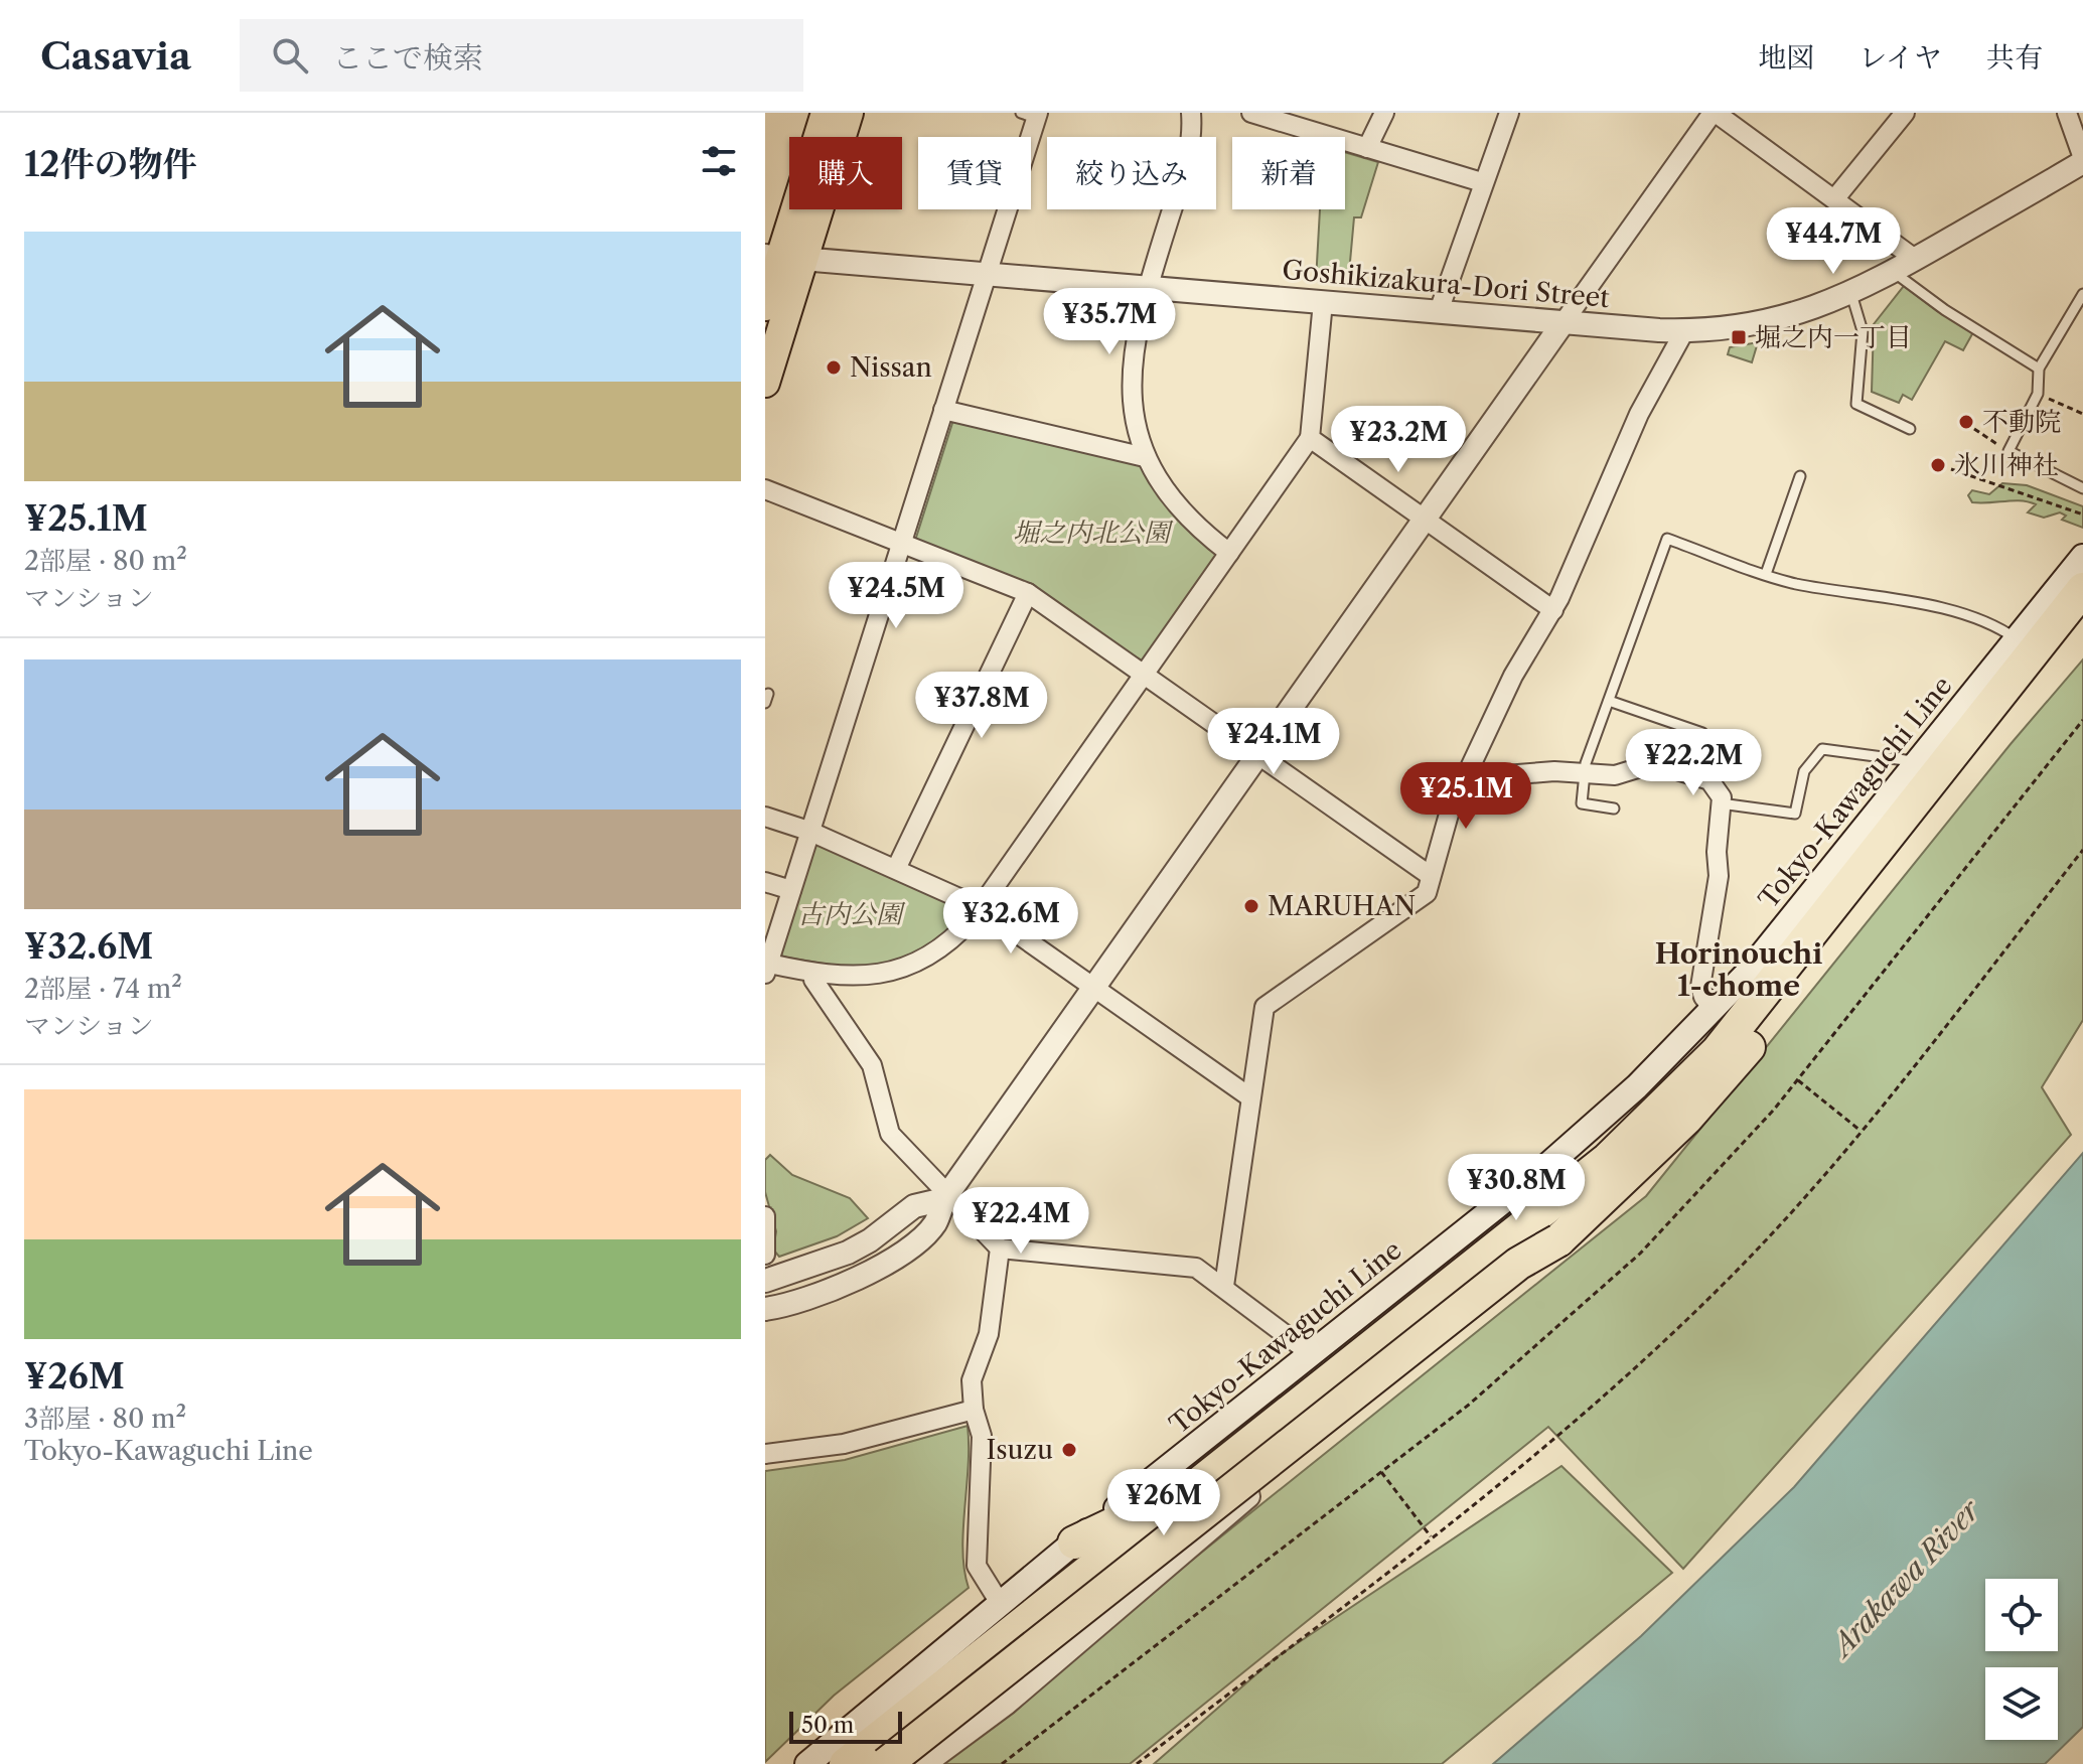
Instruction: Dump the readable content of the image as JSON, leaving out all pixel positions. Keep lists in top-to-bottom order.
{
  "streets": {
    "main road": ["Tokyo-Kawaguchi Line"],
    "street": ["Goshikizakura-Dori Street"]
  },
  "districts": ["Horinouchi 1-chome"],
  "water": ["Arakawa River"],
  "parks": ["堀之内北公園", "古内公園"],
  "places": {
    "transit": ["堀之内一丁目"],
    "other": [
      "Nissan",
      "不動院",
      "氷川神社",
      "MARUHAN",
      "Isuzu"
    ]
  },
  "scale_bar": "50 m",
  "page": {
    "header": "Casavia",
    "search": "ここで検索",
    "nav": ["地図", "レイヤ", "共有"],
    "heading": "12件の物件",
    "chip": [
      "購入",
      "賃貸",
      "絞り込み",
      "新着"
    ],
    "price": [
      "¥44.7M",
      "¥35.7M",
      "¥23.2M",
      "¥24.5M",
      "¥37.8M",
      "¥24.1M",
      "¥22.2M",
      "¥25.1M",
      "¥32.6M",
      "¥30.8M",
      "¥22.4M",
      "¥26M"
    ],
    "list": [
      {
        "name": "¥25.1M",
        "note": "2部屋 · 80 m² · マンション"
      },
      {
        "name": "¥32.6M",
        "note": "2部屋 · 74 m² · マンション"
      },
      {
        "name": "¥26M",
        "note": "3部屋 · 80 m² · Tokyo-Kawaguchi Line"
      }
    ],
    "scale": "50 m"
  }
}
